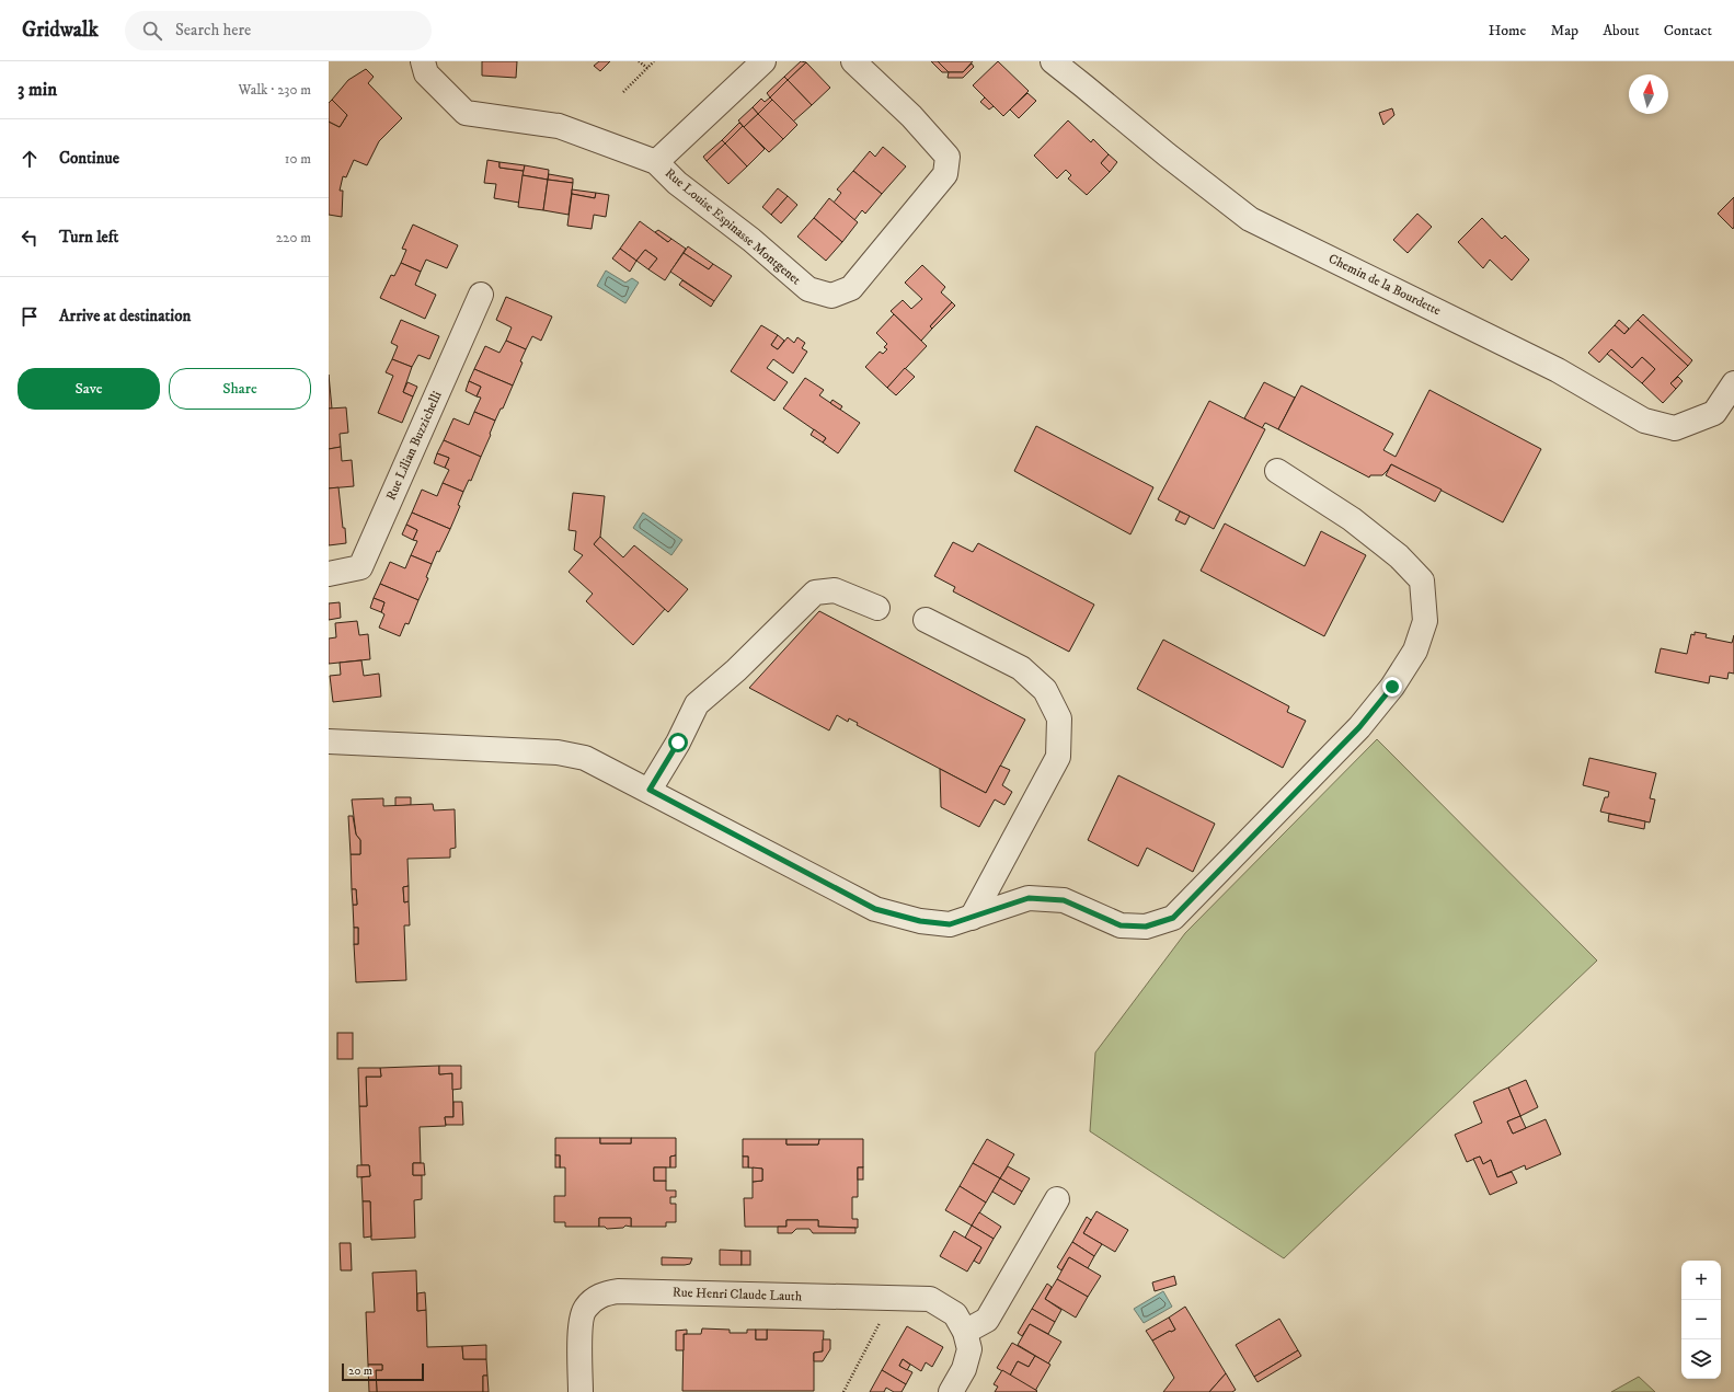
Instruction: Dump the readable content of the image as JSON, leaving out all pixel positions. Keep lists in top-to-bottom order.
{
  "streets": {
    "street": [
      "Rue Louise Espinasse Montgenet",
      "Chemin de la Bourdette",
      "Rue Lilian Buzzichelli",
      "Rue Henri Claude Lauth"
    ]
  },
  "scale_bar": "20 m",
  "north": "top",
  "page": {
    "header": "Gridwalk",
    "search": "Search here",
    "nav": [
      "Home",
      "Map",
      "About",
      "Contact"
    ],
    "heading": ["3 min", "Walk · 230 m"],
    "list": [
      ["Continue", "10 m"],
      ["Turn left", "220 m"],
      "Arrive at destination"
    ],
    "buttons": ["Save", "Share"],
    "map_buttons": ["+", "−"],
    "scale": "20 m"
  }
}
